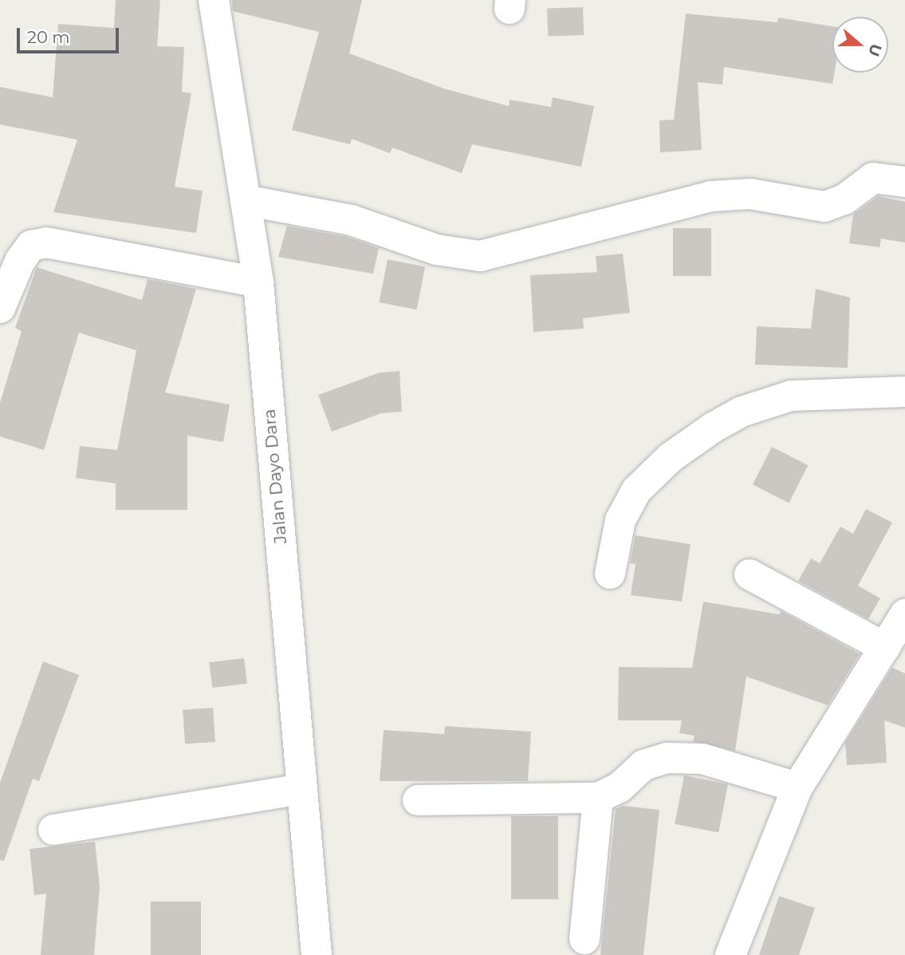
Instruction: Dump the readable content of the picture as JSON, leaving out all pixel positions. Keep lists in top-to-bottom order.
{
  "streets": {
    "street": ["Jalan Dayo Dara"]
  },
  "scale_bar": "20 m",
  "north": "right"
}
